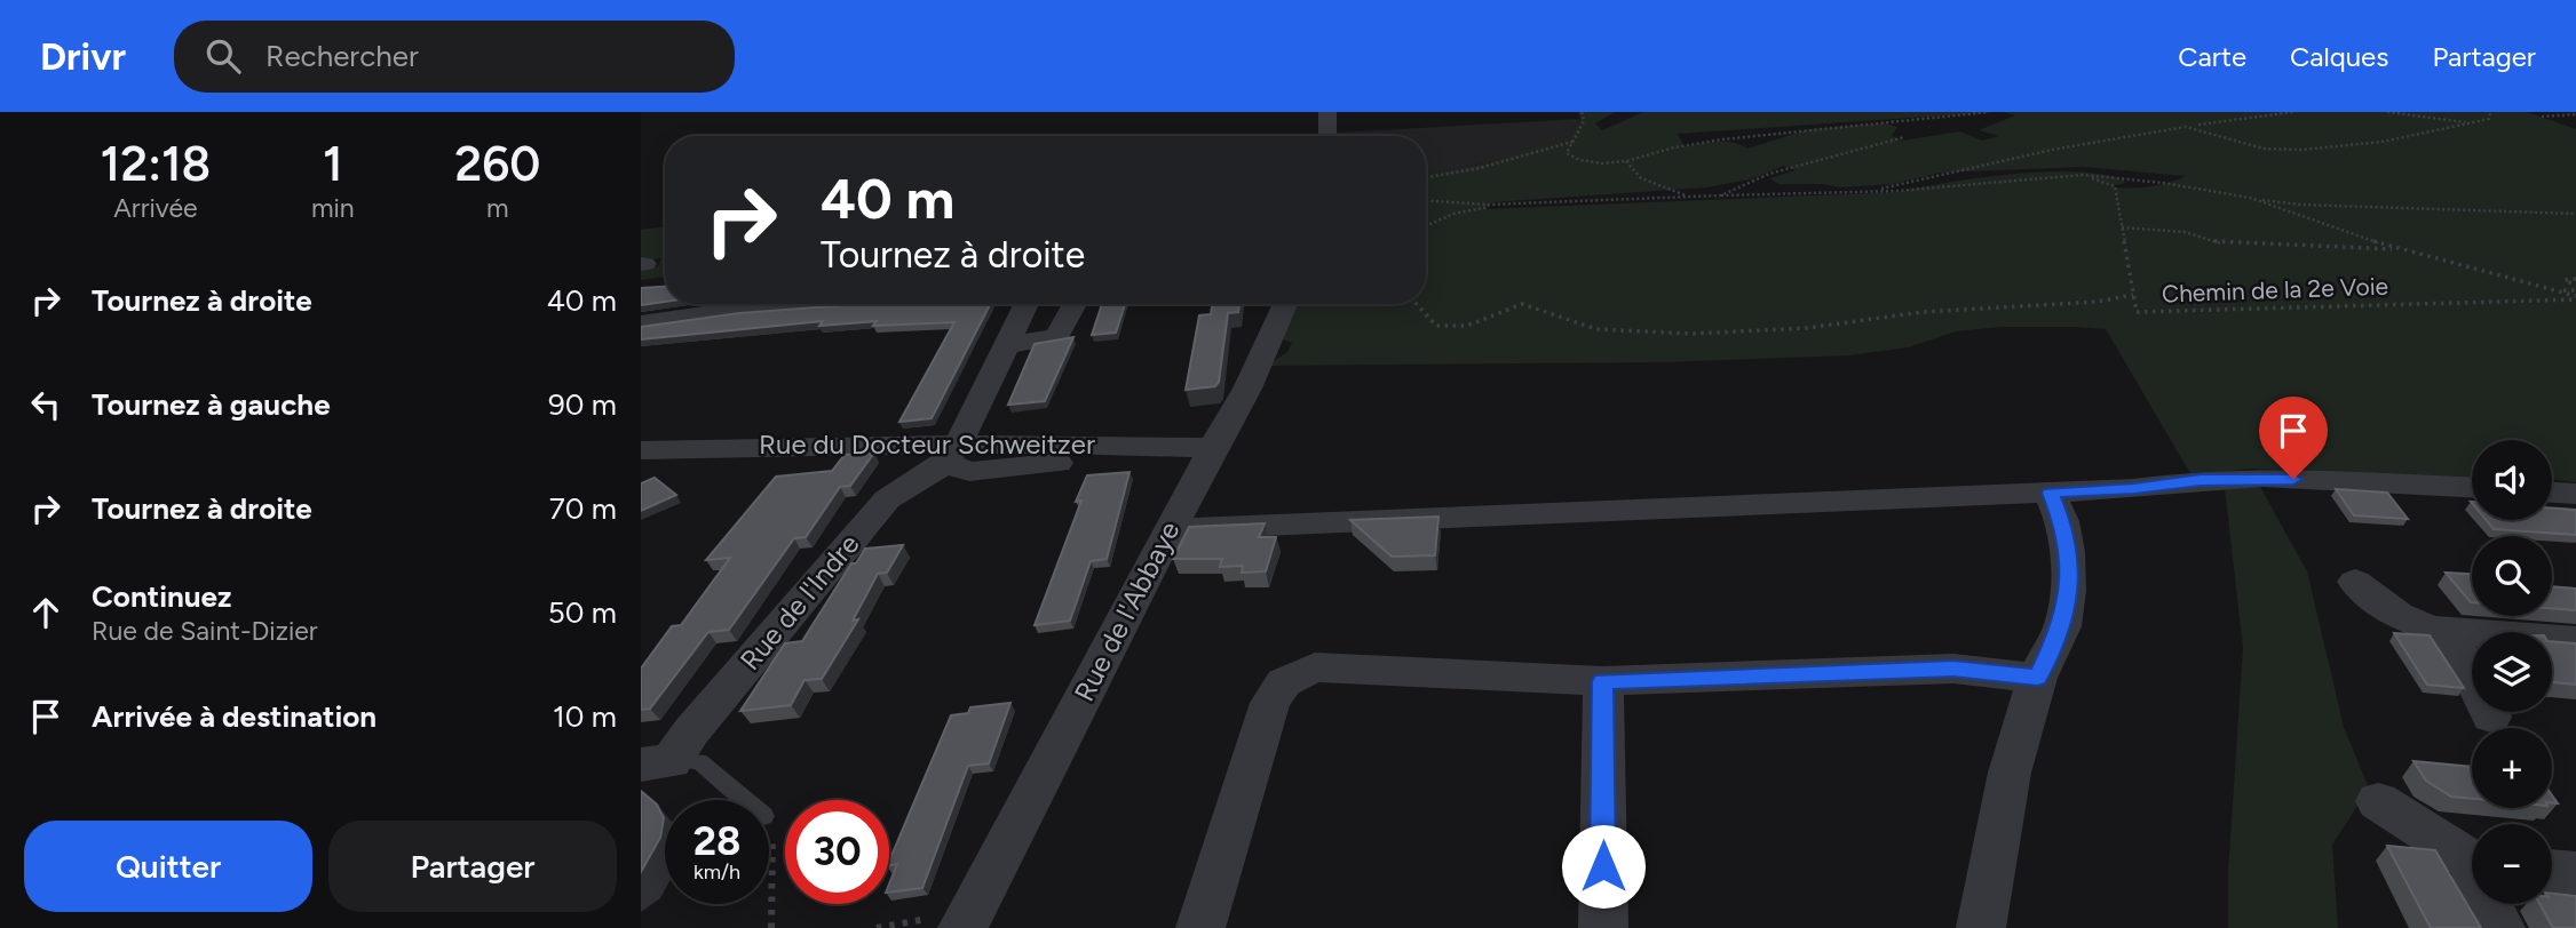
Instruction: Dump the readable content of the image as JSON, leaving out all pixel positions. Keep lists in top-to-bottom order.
{
  "streets": {
    "street": ["Rue du Docteur Schweitzer", "Rue de l'Indre", "Rue de l'Abbaye"],
    "path": ["Chemin de la 2e Voie"]
  },
  "crossings": [
    ["Rue du Docteur Schweitzer", "Rue de l'Indre"]
  ],
  "page": {
    "header": "Drivr",
    "search": "Rechercher",
    "nav": ["Carte", "Calques", "Partager"],
    "eta": [
      "12:18",
      "Arrivée",
      "1",
      "min",
      "260",
      "m"
    ],
    "turn": ["40 m", "Tournez à droite"],
    "list": [
      {
        "name": "Tournez à droite",
        "value": "40 m"
      },
      {
        "name": "Tournez à gauche",
        "value": "90 m"
      },
      {
        "name": "Tournez à droite",
        "value": "70 m"
      },
      {
        "name": "Continuez",
        "note": "Rue de Saint-Dizier",
        "value": "50 m"
      },
      {
        "name": "Arrivée à destination",
        "value": "10 m"
      }
    ],
    "map_buttons": ["+", "−"],
    "speed": "28 km/h",
    "limit": "30",
    "buttons": ["Quitter", "Partager"]
  }
}
